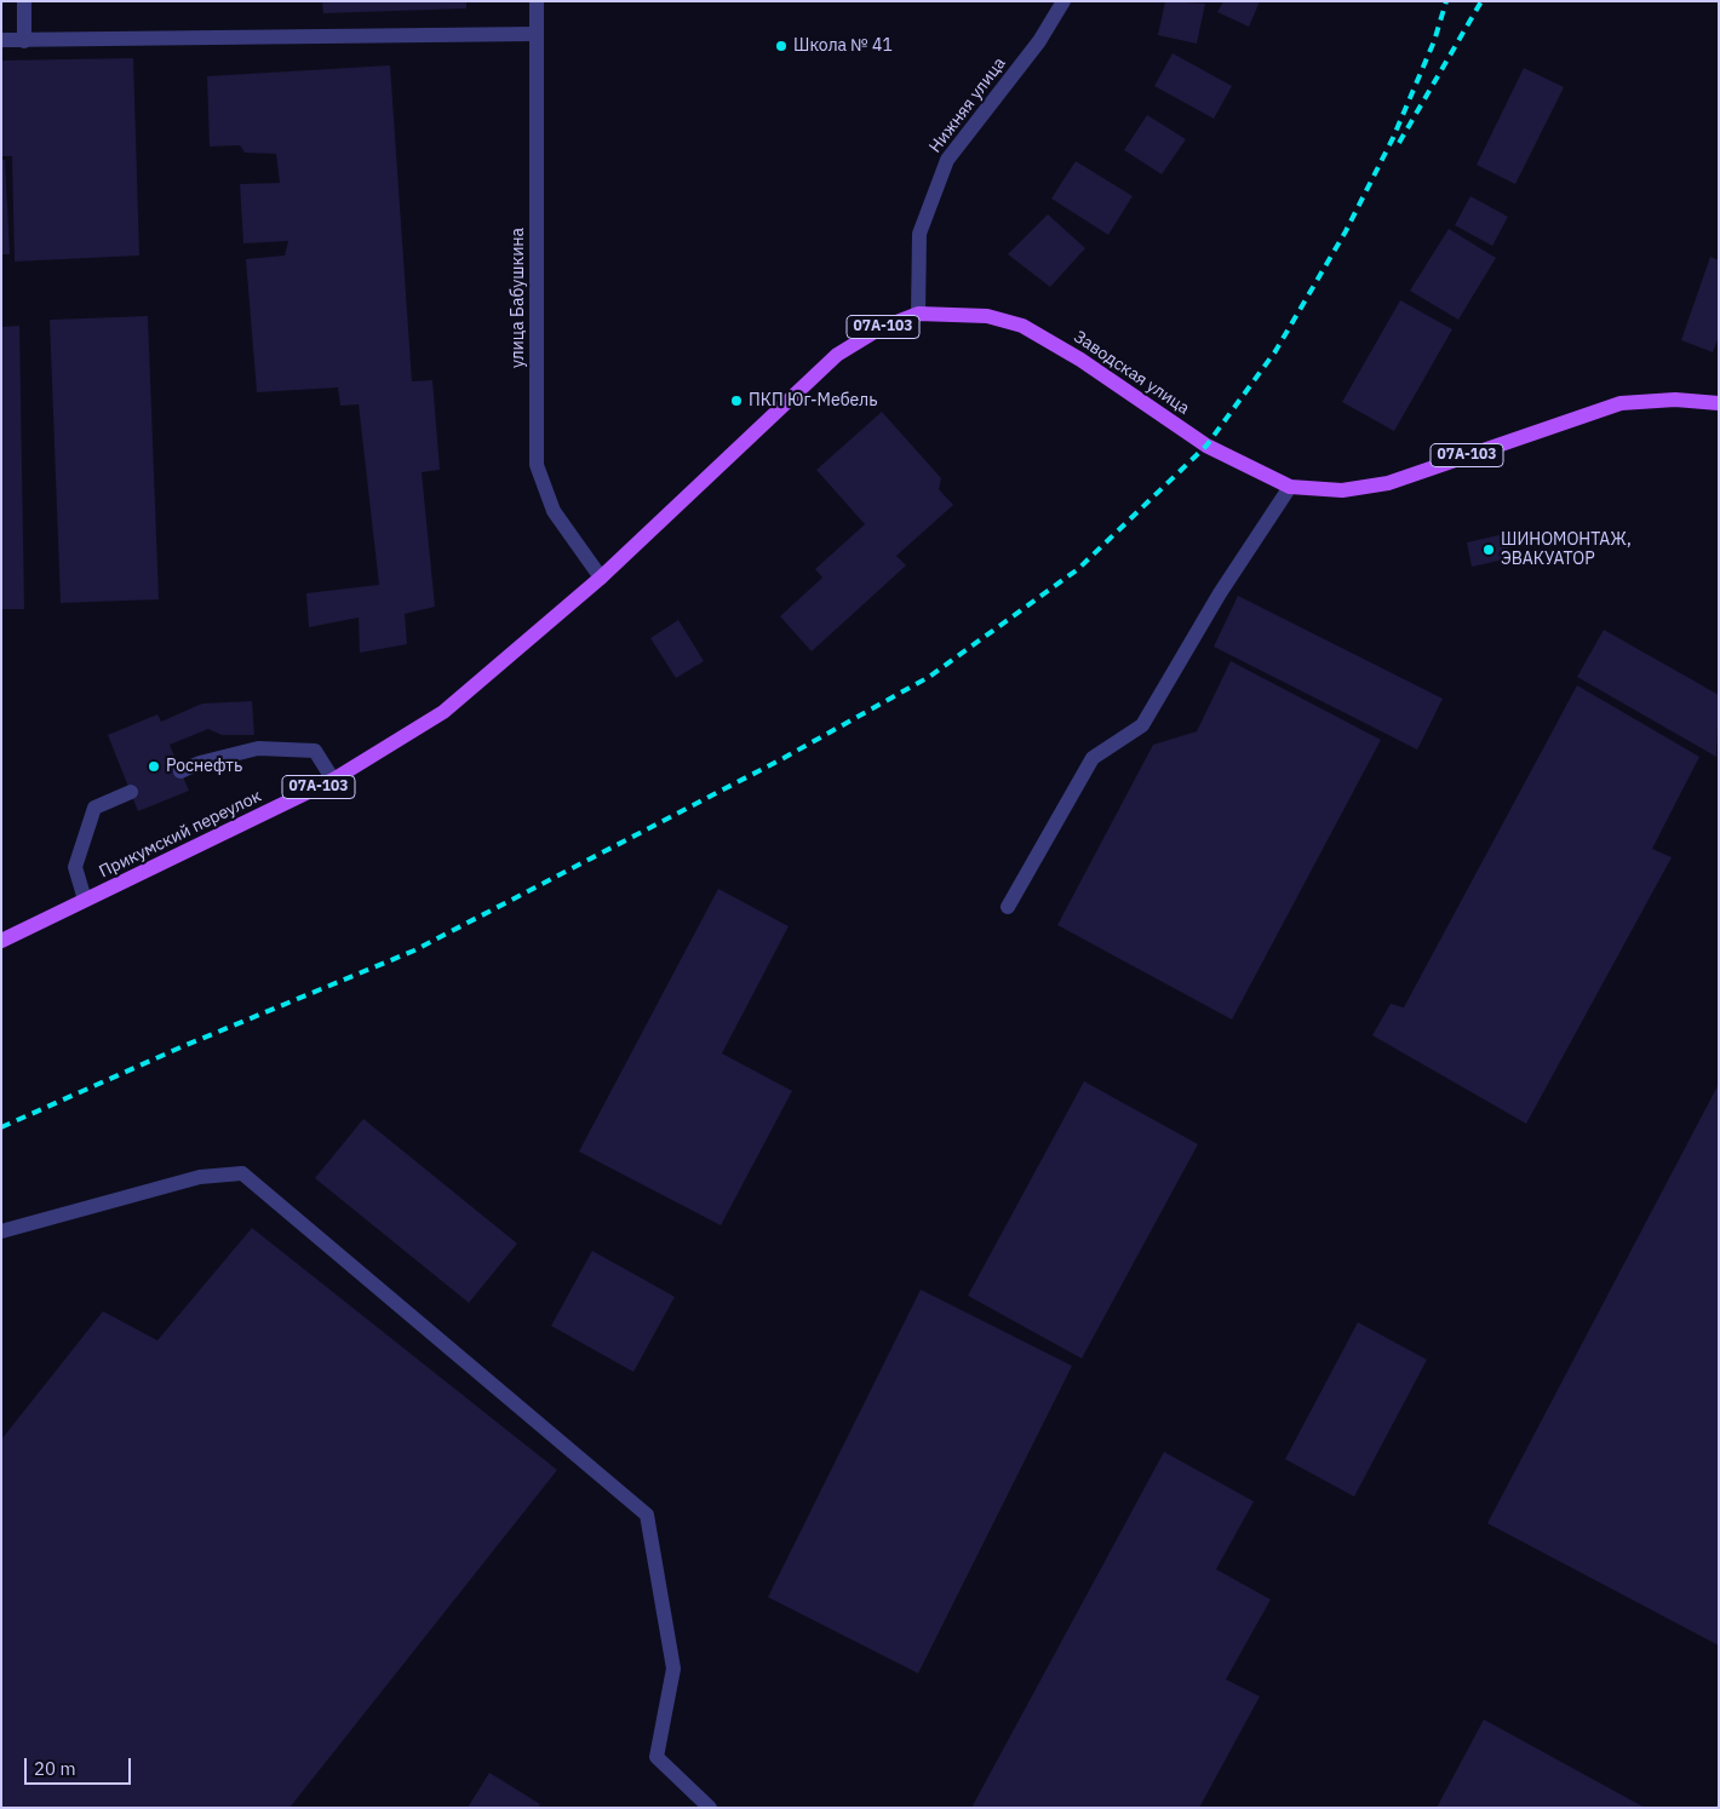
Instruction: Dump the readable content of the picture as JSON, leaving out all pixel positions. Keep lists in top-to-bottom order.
{
  "streets": {
    "main road": ["07А-103", "Заводская улица", "Прикумский переулок"],
    "street": ["Нижняя улица", "улица Бабушкина"]
  },
  "crossings": [
    ["Нижняя улица", "Заводская улица"],
    ["улица Бабушкина", "Заводская улица"],
    ["улица Бабушкина", "Прикумский переулок"],
    ["Заводская улица", "Прикумский переулок"]
  ],
  "places": [
    "Школа № 41",
    "ПКП Юг-Мебель",
    "ШИНОМОНТАЖ, ЭВАКУАТОР",
    "Роснефть"
  ],
  "scale_bar": "20 m"
}
